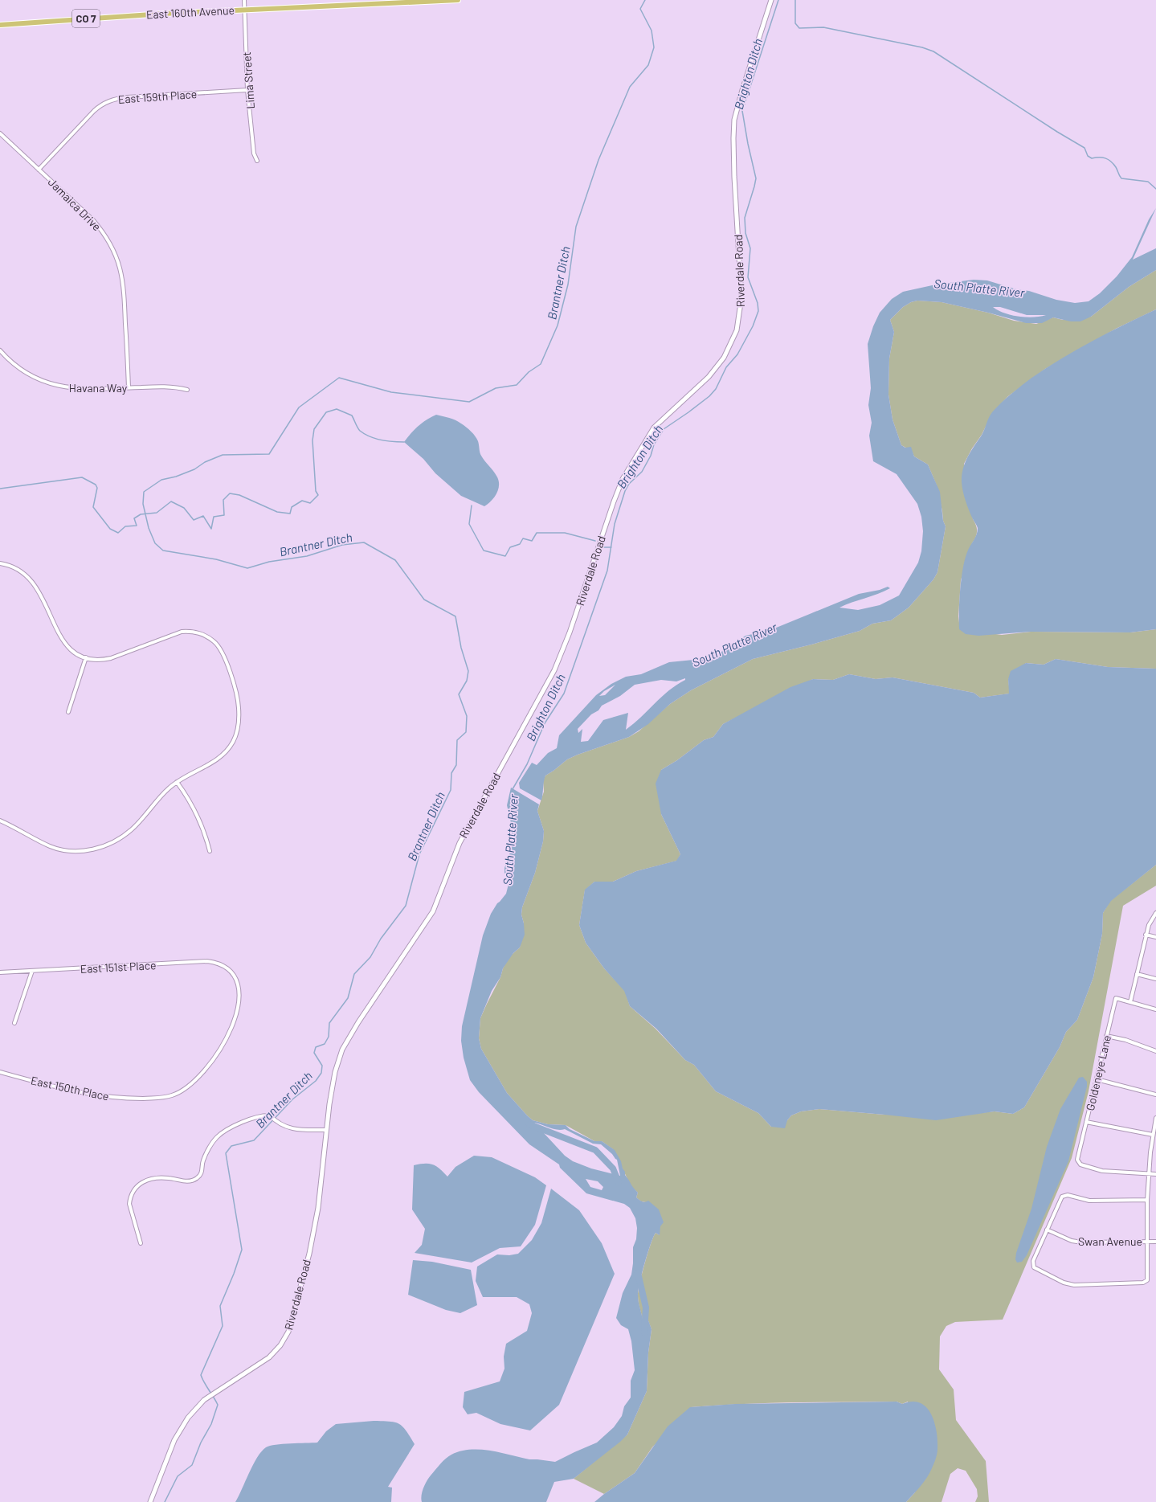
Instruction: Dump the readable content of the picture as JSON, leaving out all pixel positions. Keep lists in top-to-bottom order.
{
  "streets": {
    "main road": ["East 160th Avenue", "CO 7"],
    "street": [
      "Lima Street",
      "East 159th Place",
      "Jamaica Drive",
      "Riverdale Road",
      "Havana Way",
      "East 151st Place",
      "Goldeneye Lane",
      "East 150th Place",
      "Swan Avenue"
    ]
  },
  "crossings": [
    ["East 160th Avenue", "Lima Street"],
    ["Lima Street", "East 159th Place"],
    ["East 159th Place", "Jamaica Drive"],
    ["Jamaica Drive", "Havana Way"],
    ["East 151st Place", "East 150th Place"]
  ],
  "water": ["Brighton Ditch", "Brantner Ditch", "South Platte River"]
}
